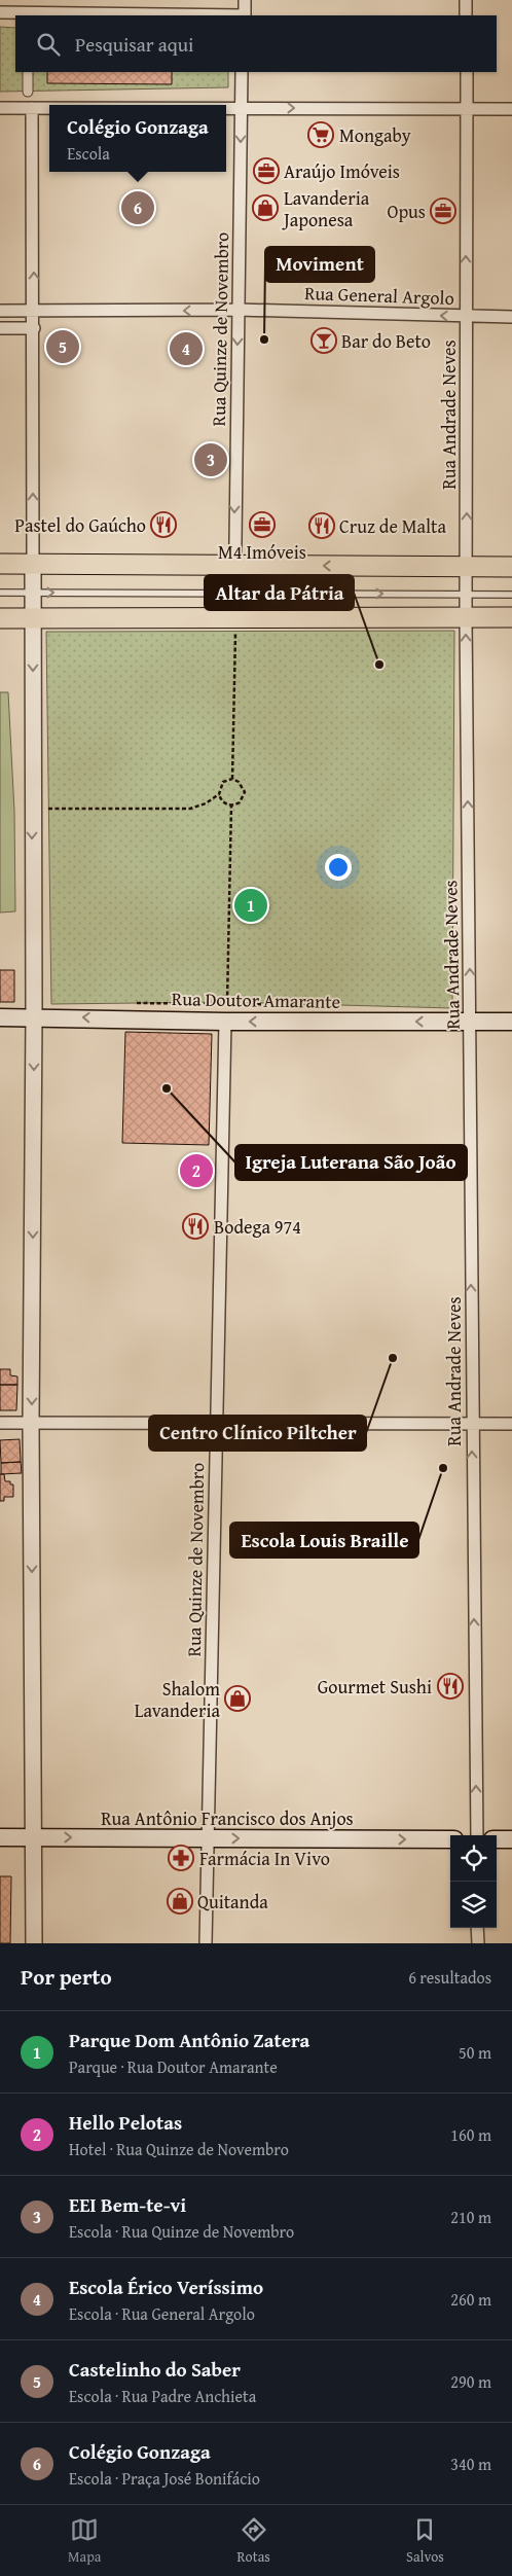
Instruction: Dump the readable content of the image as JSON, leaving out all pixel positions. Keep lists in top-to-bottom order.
{
  "streets": {
    "main road": ["Rua Doutor Amarante", "Rua Antônio Francisco dos Anjos"],
    "street": ["Rua General Argolo", "Rua Quinze de Novembro", "Rua Andrade Neves"]
  },
  "crossings": [
    ["Rua General Argolo", "Rua Quinze de Novembro"],
    ["Rua General Argolo", "Rua Andrade Neves"],
    ["Rua Quinze de Novembro", "Rua Doutor Amarante"],
    ["Rua Quinze de Novembro", "Rua Antônio Francisco dos Anjos"],
    ["Rua Andrade Neves", "Rua Doutor Amarante"]
  ],
  "one_way": [
    "Rua General Argolo",
    "Rua Andrade Neves",
    "Rua Doutor Amarante",
    "Rua Antônio Francisco dos Anjos"
  ],
  "places": {
    "supermarket": ["Mongaby"],
    "office": ["Araújo Imóveis", "Opus", "M4 Imóveis"],
    "shop": ["Lavanderia Japonesa", "Shalom Lavanderia", "Quitanda"],
    "other": [
      "Moviment",
      "Altar da Pátria",
      "Igreja Luterana São João",
      "Centro Clínico Piltcher",
      "Escola Louis Braille"
    ],
    "bar": ["Bar do Beto"],
    "restaurant": [
      "Pastel do Gaúcho",
      "Cruz de Malta",
      "Bodega 974",
      "Gourmet Sushi"
    ],
    "pharmacy": ["Farmácia In Vivo"]
  },
  "page": {
    "search": "Pesquisar aqui",
    "popup": ["Colégio Gonzaga", "Escola"],
    "pins": [
      "6",
      "5",
      "4",
      "3",
      "1",
      "2"
    ],
    "heading": ["Por perto", "6 resultados"],
    "list": [
      {
        "mark": "1",
        "name": "Parque Dom Antônio Zatera",
        "note": "Parque · Rua Doutor Amarante",
        "value": "50 m"
      },
      {
        "mark": "2",
        "name": "Hello Pelotas",
        "note": "Hotel · Rua Quinze de Novembro",
        "value": "160 m"
      },
      {
        "mark": "3",
        "name": "EEI Bem-te-vi",
        "note": "Escola · Rua Quinze de Novembro",
        "value": "210 m"
      },
      {
        "mark": "4",
        "name": "Escola Érico Veríssimo",
        "note": "Escola · Rua General Argolo",
        "value": "260 m"
      },
      {
        "mark": "5",
        "name": "Castelinho do Saber",
        "note": "Escola · Rua Padre Anchieta",
        "value": "290 m"
      },
      {
        "mark": "6",
        "name": "Colégio Gonzaga",
        "note": "Escola · Praça José Bonifácio",
        "value": "340 m"
      }
    ],
    "nav": ["Mapa", "Rotas", "Salvos"]
  }
}
